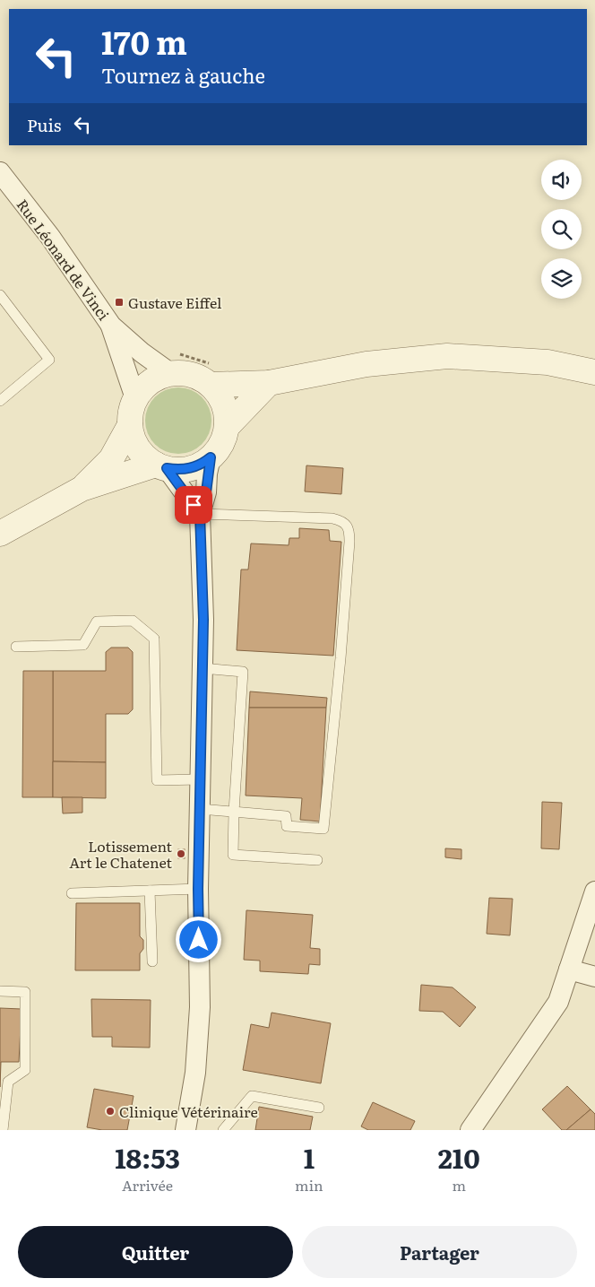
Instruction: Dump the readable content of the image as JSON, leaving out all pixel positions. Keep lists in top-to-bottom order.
{
  "streets": {
    "street": ["Rue Léonard de Vinci"]
  },
  "places": {
    "transit": ["Gustave Eiffel"],
    "other": ["Lotissement Art le Chatenet", "Clinique Vétérinaire"]
  },
  "page": {
    "turn": ["170 m", "Tournez à gauche"],
    "then": "Puis",
    "eta": [
      "18:53",
      "Arrivée",
      "1",
      "min",
      "210",
      "m"
    ],
    "buttons": ["Quitter", "Partager"]
  }
}
